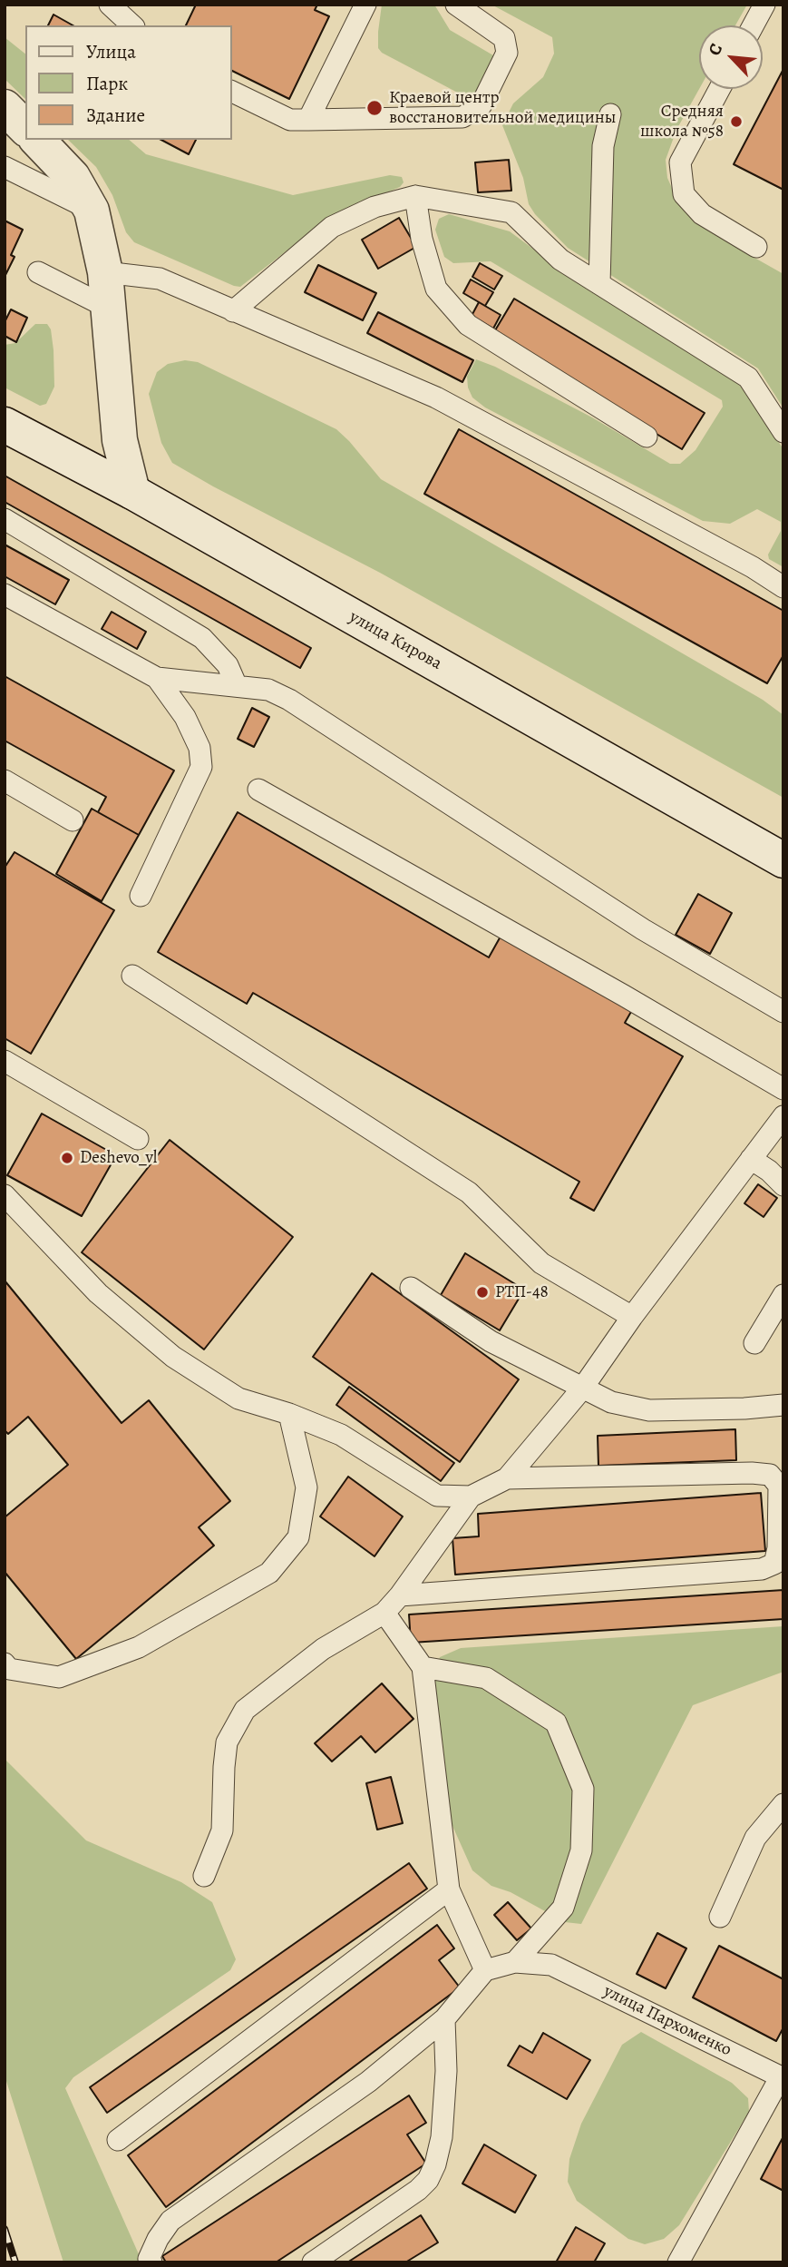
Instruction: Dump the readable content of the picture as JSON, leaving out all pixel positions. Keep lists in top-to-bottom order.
{
  "streets": {
    "street": ["улица Кирова"],
    "lane": ["улица Пархоменко"]
  },
  "places": [
    "Краевой центр восстановительной медицины",
    "Средняя школа №58",
    "Deshevo_vl",
    "РТП-48"
  ],
  "legend": ["Улица", "Парк", "Здание"],
  "north": "top left"
}
